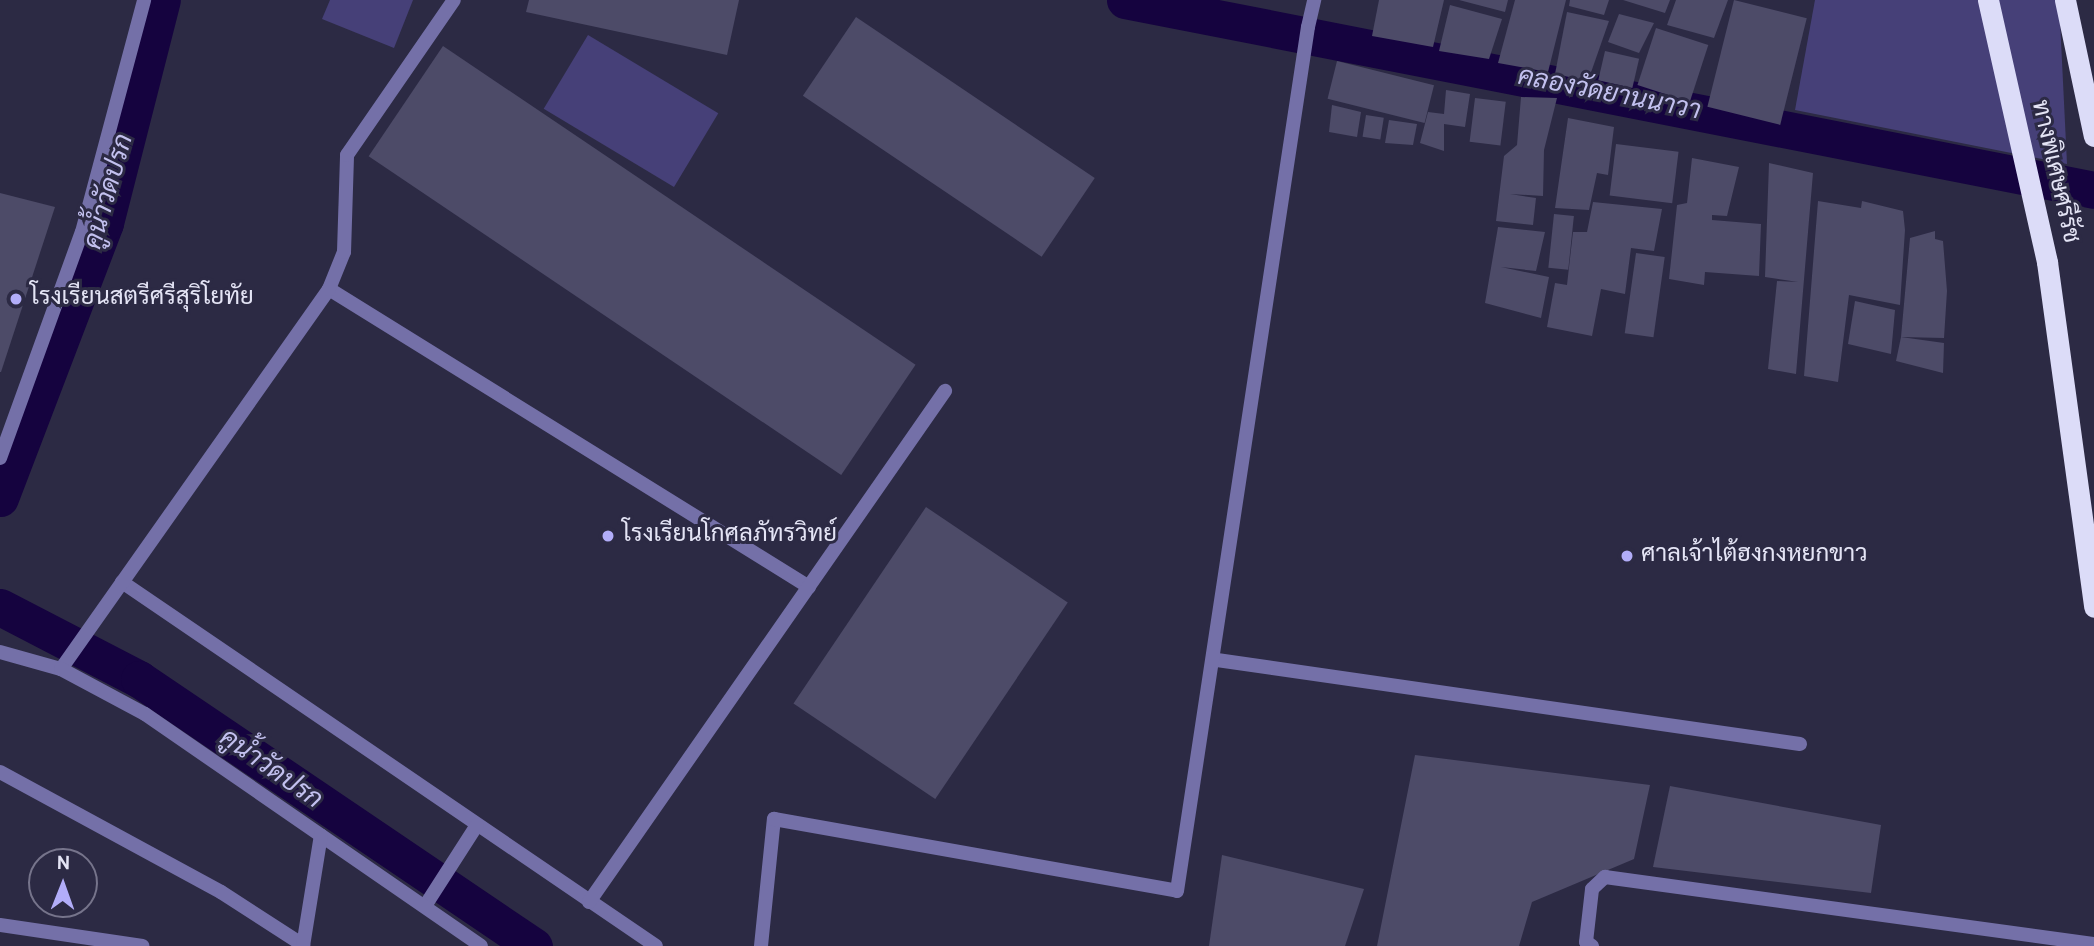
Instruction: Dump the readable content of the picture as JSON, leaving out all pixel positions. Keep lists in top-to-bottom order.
{
  "streets": {
    "highway": ["ทางพิเศษศรีรัช"]
  },
  "water": ["คลองวัดยานนาวา", "คูน้ำวัดปรก"],
  "places": ["โรงเรียนสตรีศรีสุริโยทัย", "โรงเรียนโกศลภัทรวิทย์", "ศาลเจ้าไต้ฮงกงหยกขาว"],
  "north": "top"
}
